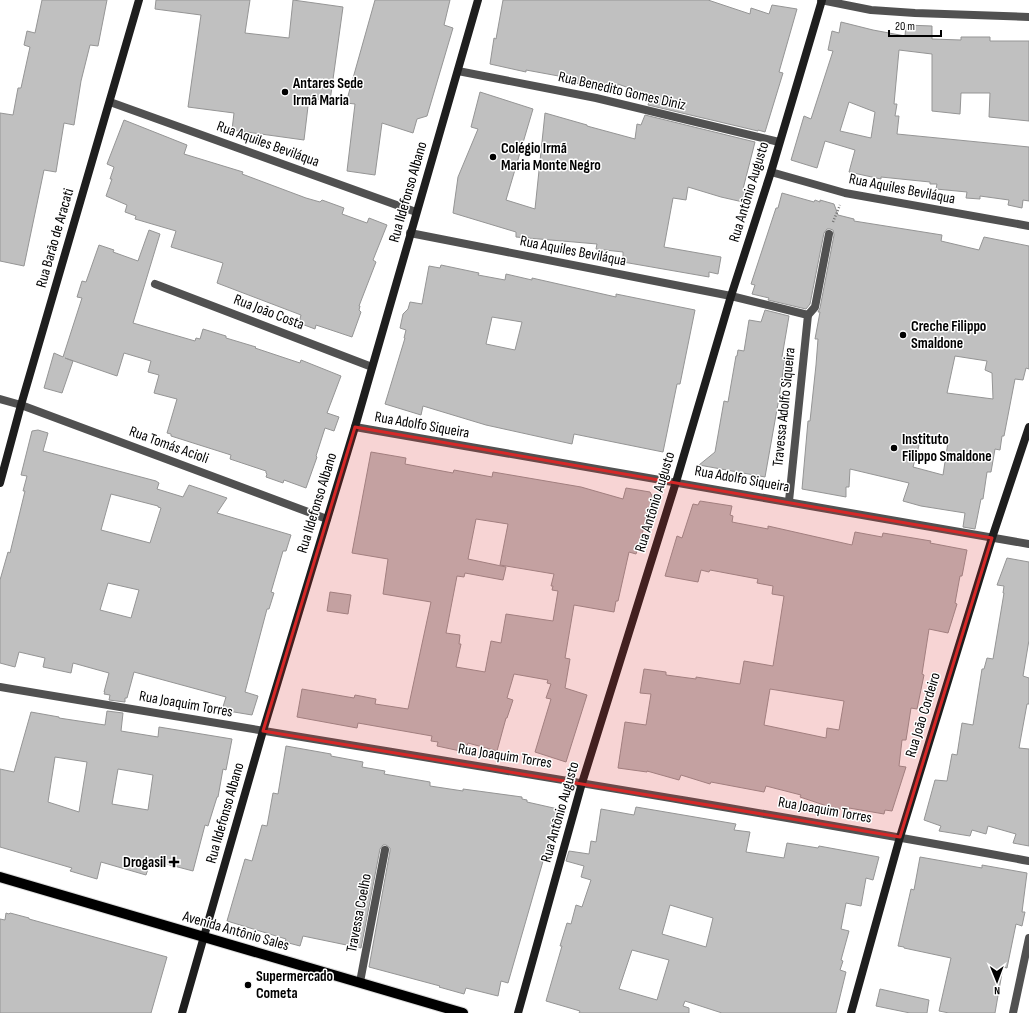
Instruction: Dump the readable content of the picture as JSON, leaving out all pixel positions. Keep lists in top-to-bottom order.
{
  "streets": {
    "main road": ["Avenida Antônio Sales"],
    "street": [
      "Rua Benedito Gomes Diniz",
      "Rua Aquiles Beviláqua",
      "Rua Ildefonso Albano",
      "Rua Antônio Augusto",
      "Rua Barão de Aracati",
      "Rua João Costa",
      "Travessa Adolfo Siqueira",
      "Rua Adolfo Siqueira",
      "Rua Tomás Acioli",
      "Rua Joaquim Torres",
      "Rua João Cordeiro",
      "Travessa Coelho"
    ]
  },
  "crossings": [
    ["Rua Benedito Gomes Diniz", "Rua Ildefonso Albano"],
    ["Rua Benedito Gomes Diniz", "Rua Antônio Augusto"],
    ["Rua Aquiles Beviláqua", "Rua Ildefonso Albano"],
    ["Rua Aquiles Beviláqua", "Rua Antônio Augusto"],
    ["Rua Aquiles Beviláqua", "Rua Barão de Aracati"],
    ["Rua Ildefonso Albano", "Rua João Costa"],
    ["Rua Ildefonso Albano", "Rua Adolfo Siqueira"],
    ["Rua Ildefonso Albano", "Rua Tomás Acioli"],
    ["Rua Ildefonso Albano", "Rua Joaquim Torres"],
    ["Rua Ildefonso Albano", "Avenida Antônio Sales"],
    ["Rua Antônio Augusto", "Rua Adolfo Siqueira"],
    ["Rua Antônio Augusto", "Rua Joaquim Torres"],
    ["Rua Barão de Aracati", "Rua Tomás Acioli"],
    ["Travessa Adolfo Siqueira", "Rua Adolfo Siqueira"],
    ["Rua Adolfo Siqueira", "Rua João Cordeiro"],
    ["Rua Joaquim Torres", "Rua João Cordeiro"],
    ["Travessa Coelho", "Avenida Antônio Sales"]
  ],
  "places": {
    "other": [
      "Antares Sede Irmã Maria",
      "Colégio Irmã Maria Monte Negro",
      "Creche Filippo Smaldone",
      "Instituto Filippo Smaldone",
      "Supermercado Cometa"
    ],
    "health": ["Drogasil"]
  },
  "scale_bar": "20 m",
  "north": "bottom"
}
